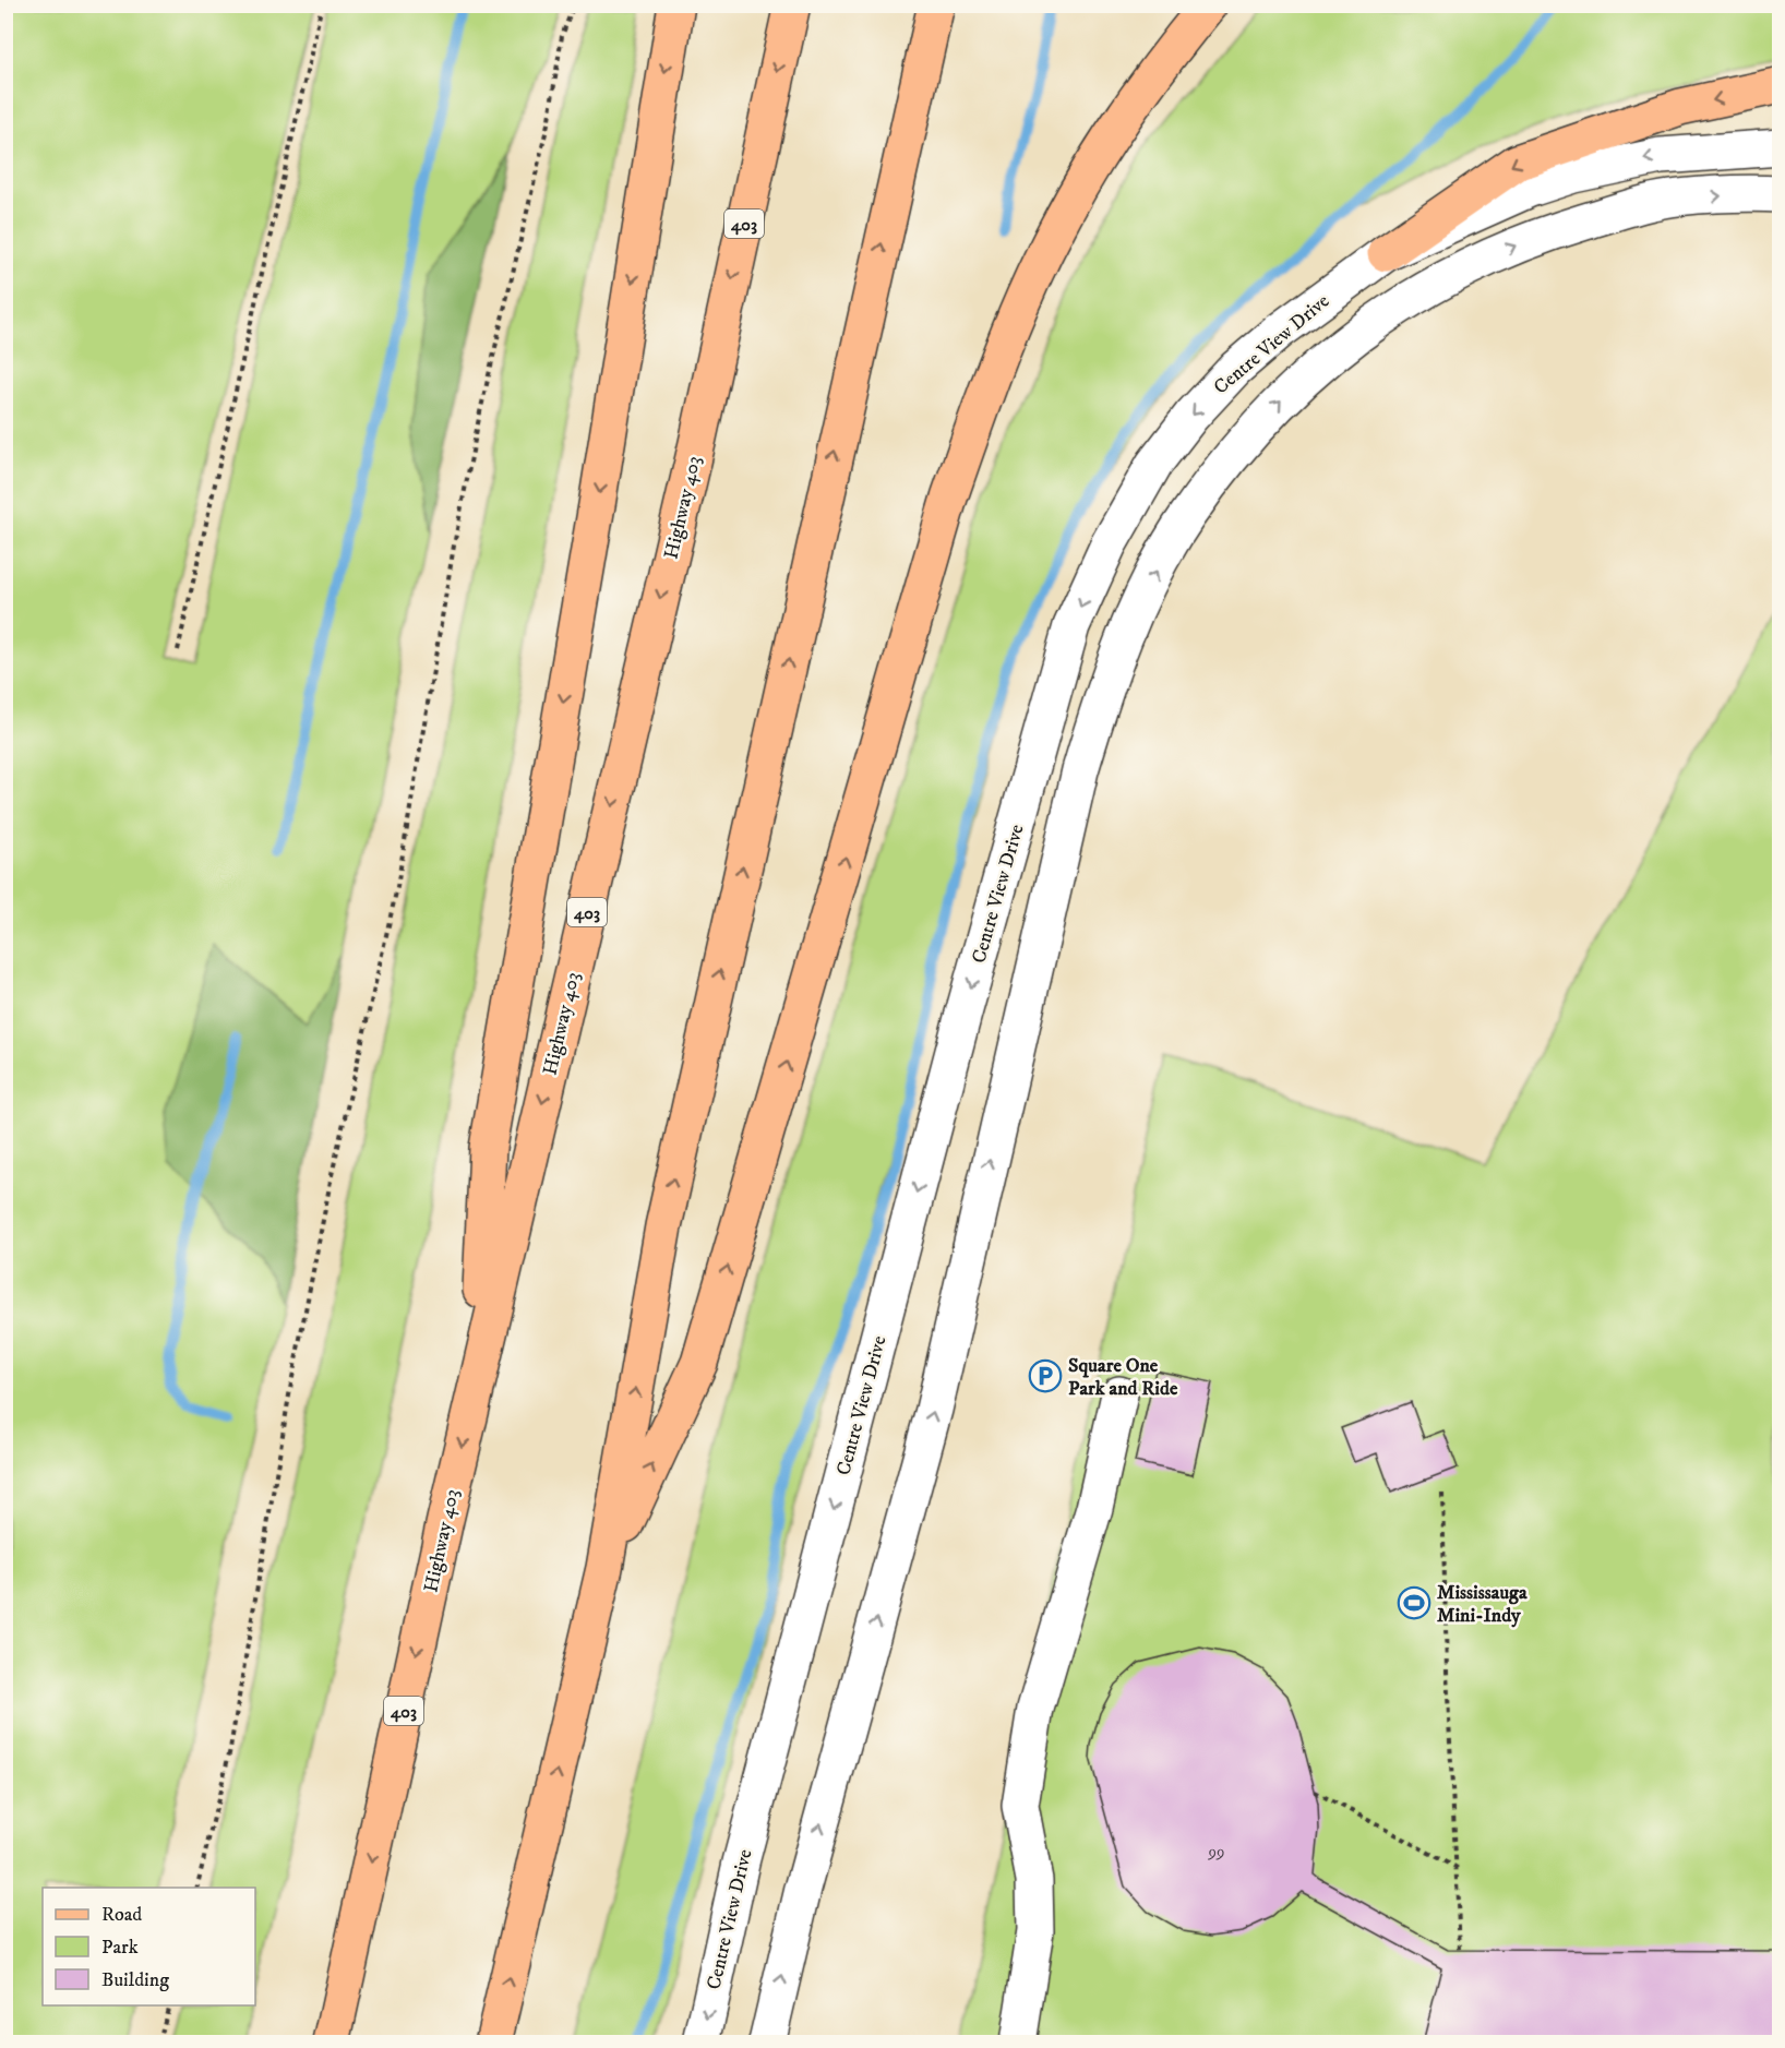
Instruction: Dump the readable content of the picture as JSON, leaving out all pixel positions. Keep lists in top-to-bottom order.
{
  "streets": {
    "main road": ["403", "Highway 403"],
    "street": ["Centre View Drive"]
  },
  "places": {
    "parking": ["Square One Park and Ride"],
    "sports": ["Mississauga Mini-Indy"]
  },
  "house_numbers": ["99"],
  "legend": ["Road", "Park", "Building"]
}
